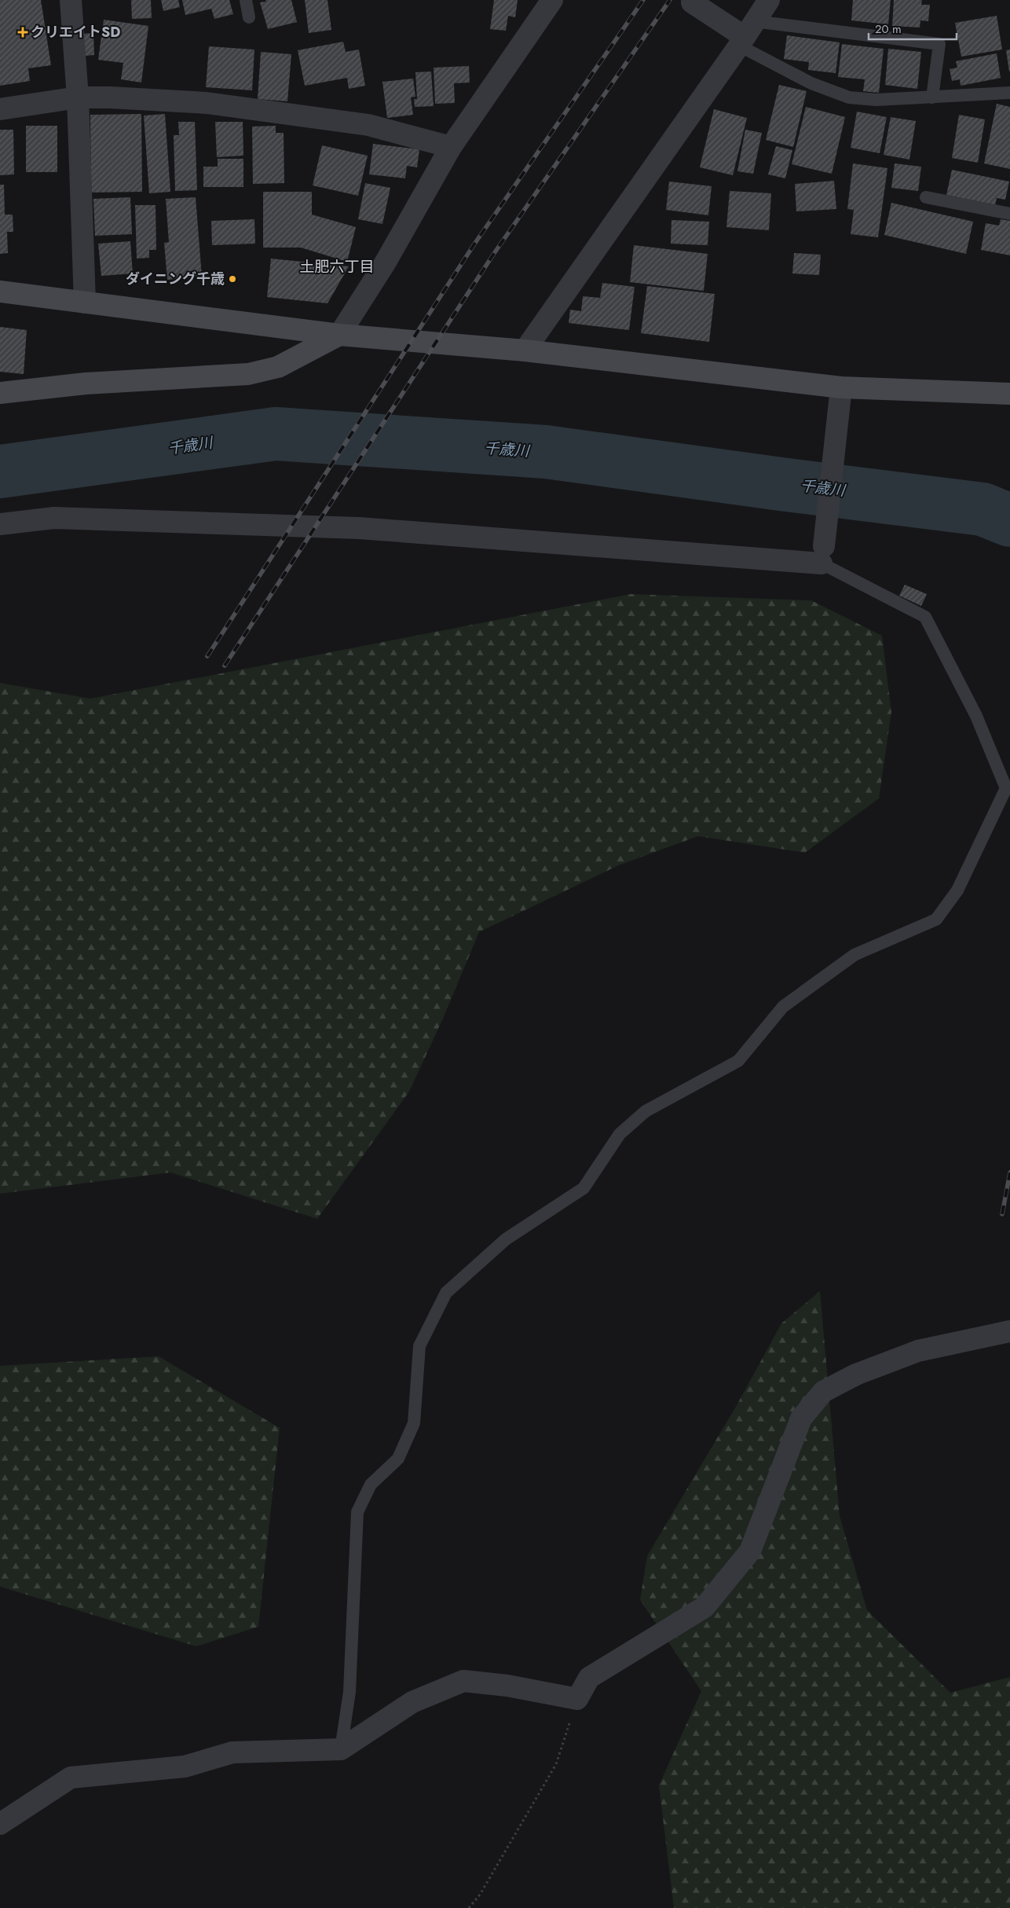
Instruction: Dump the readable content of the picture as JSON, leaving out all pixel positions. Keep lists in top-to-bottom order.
{
  "districts": ["土肥六丁目"],
  "water": ["千歳川"],
  "places": {
    "health": ["クリエイトSD"],
    "other": ["ダイニング千歳"]
  },
  "scale_bar": "20 m"
}
